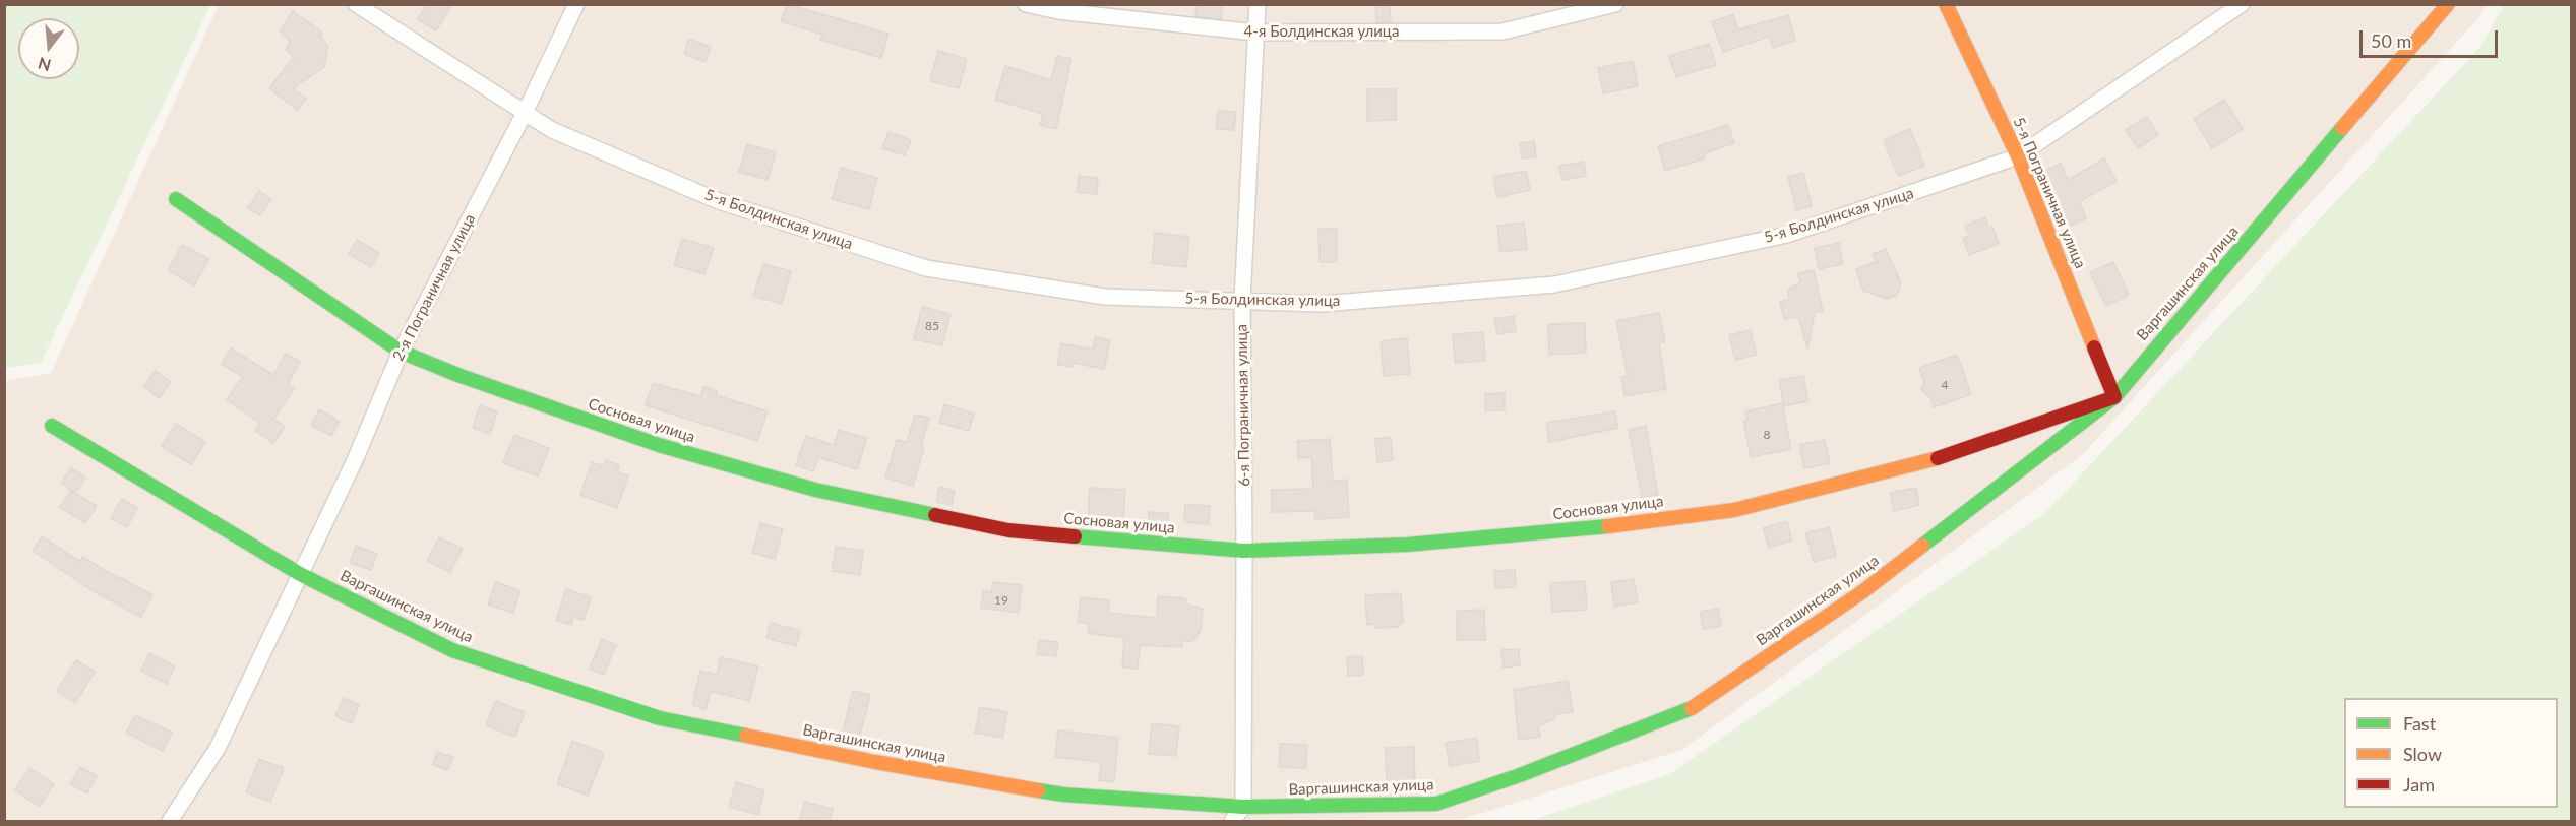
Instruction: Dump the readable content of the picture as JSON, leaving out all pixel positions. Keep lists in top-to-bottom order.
{
  "streets": {
    "street": [
      "4-я Болдинская улица",
      "5-я Пограничная улица",
      "5-я Болдинская улица",
      "Варгашинская улица",
      "2-я Пограничная улица",
      "6-я Пограничная улица",
      "Сосновая улица"
    ]
  },
  "crossings": [
    ["4-я Болдинская улица", "6-я Пограничная улица"],
    ["5-я Пограничная улица", "5-я Болдинская улица"],
    ["5-я Пограничная улица", "Варгашинская улица"],
    ["5-я Пограничная улица", "Сосновая улица"],
    ["5-я Болдинская улица", "2-я Пограничная улица"],
    ["5-я Болдинская улица", "6-я Пограничная улица"],
    ["Варгашинская улица", "2-я Пограничная улица"],
    ["Варгашинская улица", "6-я Пограничная улица"],
    ["Варгашинская улица", "Сосновая улица"],
    ["2-я Пограничная улица", "Сосновая улица"],
    ["6-я Пограничная улица", "Сосновая улица"]
  ],
  "house_numbers": [
    "85",
    "4",
    "8",
    "19"
  ],
  "legend": ["Fast", "Slow", "Jam"],
  "scale_bar": "50 m",
  "north": "bottom"
}
